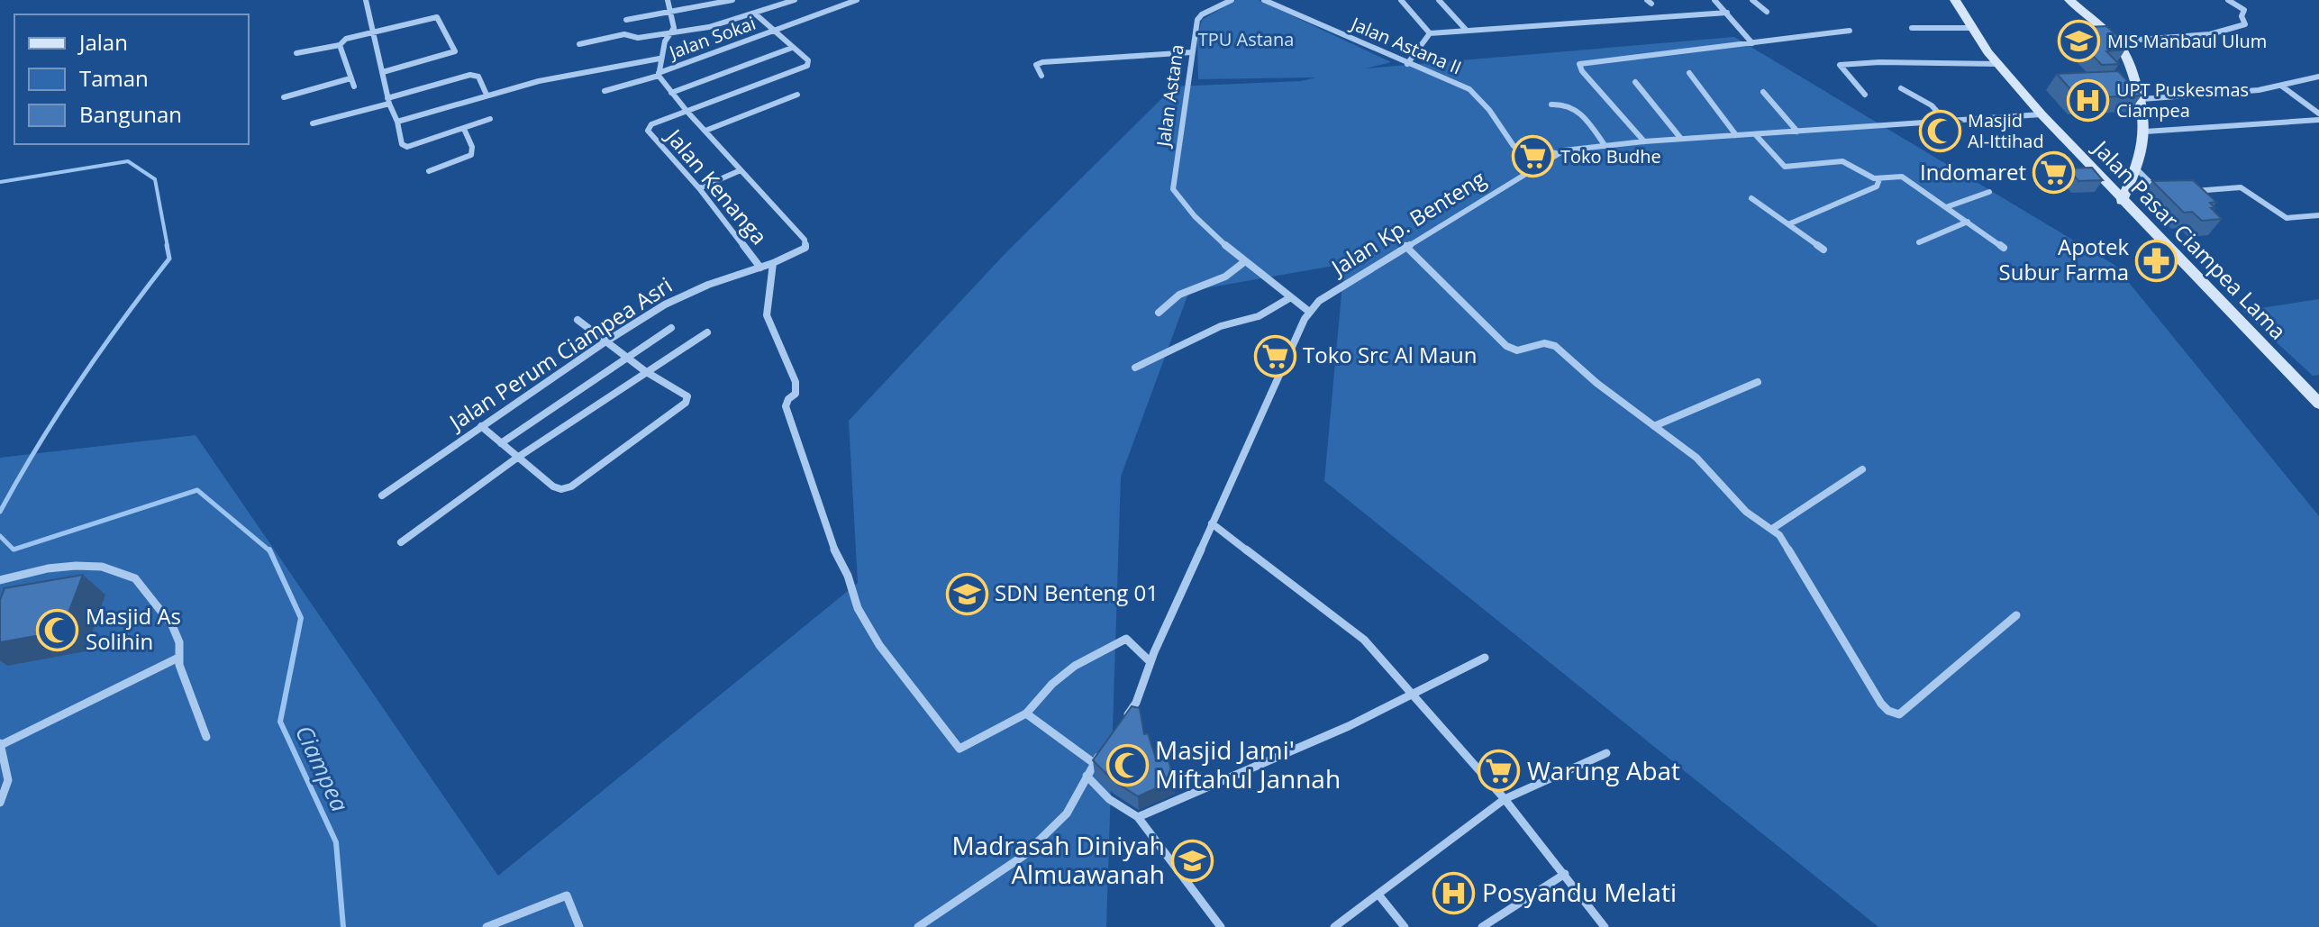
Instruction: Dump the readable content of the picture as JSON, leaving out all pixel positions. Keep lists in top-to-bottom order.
{
  "streets": {
    "main road": ["Jalan Pasar Ciampea Lama"],
    "street": [
      "Jalan Sokai",
      "Jalan Astana II",
      "Jalan Astana",
      "Jalan Kenanga",
      "Jalan Kp. Benteng",
      "Jalan Perum Ciampea Asri"
    ]
  },
  "crossings": [
    ["Jalan Sokai", "Jalan Perum Ciampea Asri"],
    ["Jalan Astana II", "Jalan Kp. Benteng"],
    ["Jalan Kenanga", "Jalan Perum Ciampea Asri"],
    ["Jalan Kp. Benteng", "Jalan Pasar Ciampea Lama"]
  ],
  "water": ["Ciampea"],
  "parks": ["TPU Astana"],
  "places": {
    "school or university": ["MIS Manbaul Ulum", "SDN Benteng 01", "Madrasah Diniyah Almuawanah"],
    "hospital": ["UPT Puskesmas Ciampea", "Posyandu Melati"],
    "mosque": ["Masjid Al-Ittihad", "Masjid As Solihin", "Masjid Jami' Miftahul Jannah"],
    "supermarket": [
      "Toko Budhe",
      "Indomaret",
      "Toko Src Al Maun",
      "Warung Abat"
    ],
    "pharmacy": ["Apotek Subur Farma"]
  },
  "legend": ["Jalan", "Taman", "Bangunan"]
}
